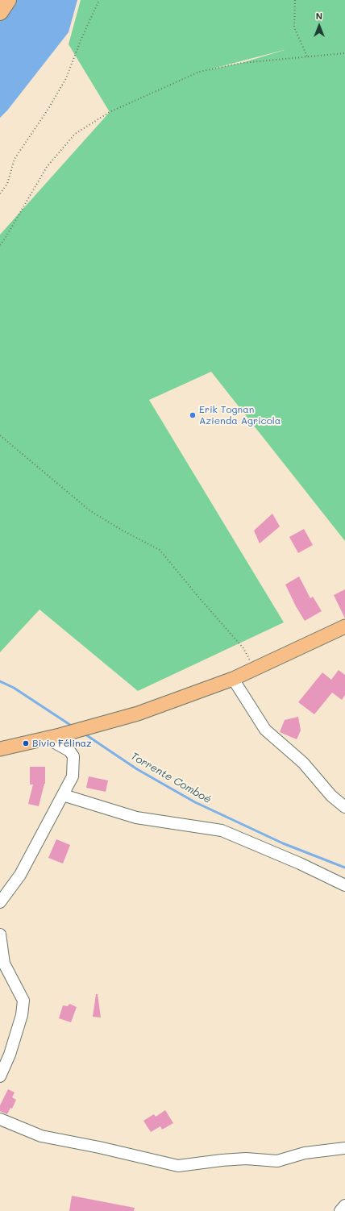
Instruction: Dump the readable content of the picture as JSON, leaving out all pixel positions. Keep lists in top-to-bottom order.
{
  "water": ["Torrente Comboé"],
  "places": ["Erik Tognan Azienda Agricola", "Bivio Félinaz"],
  "north": "top"
}
